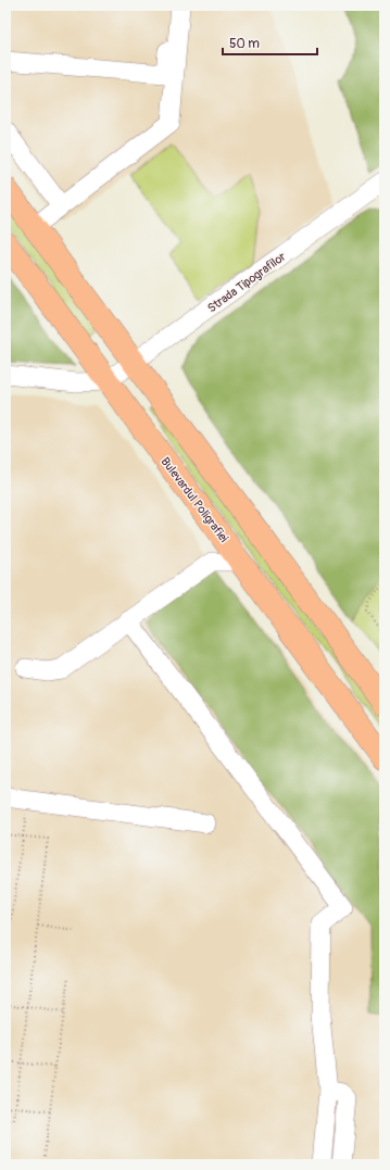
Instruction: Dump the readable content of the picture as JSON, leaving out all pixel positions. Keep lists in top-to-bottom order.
{
  "streets": {
    "main road": ["Bulevardul Poligrafiei"],
    "street": ["Strada Tipografilor"]
  },
  "crossings": [
    ["Strada Tipografilor", "Bulevardul Poligrafiei"]
  ],
  "scale_bar": "50 m"
}
